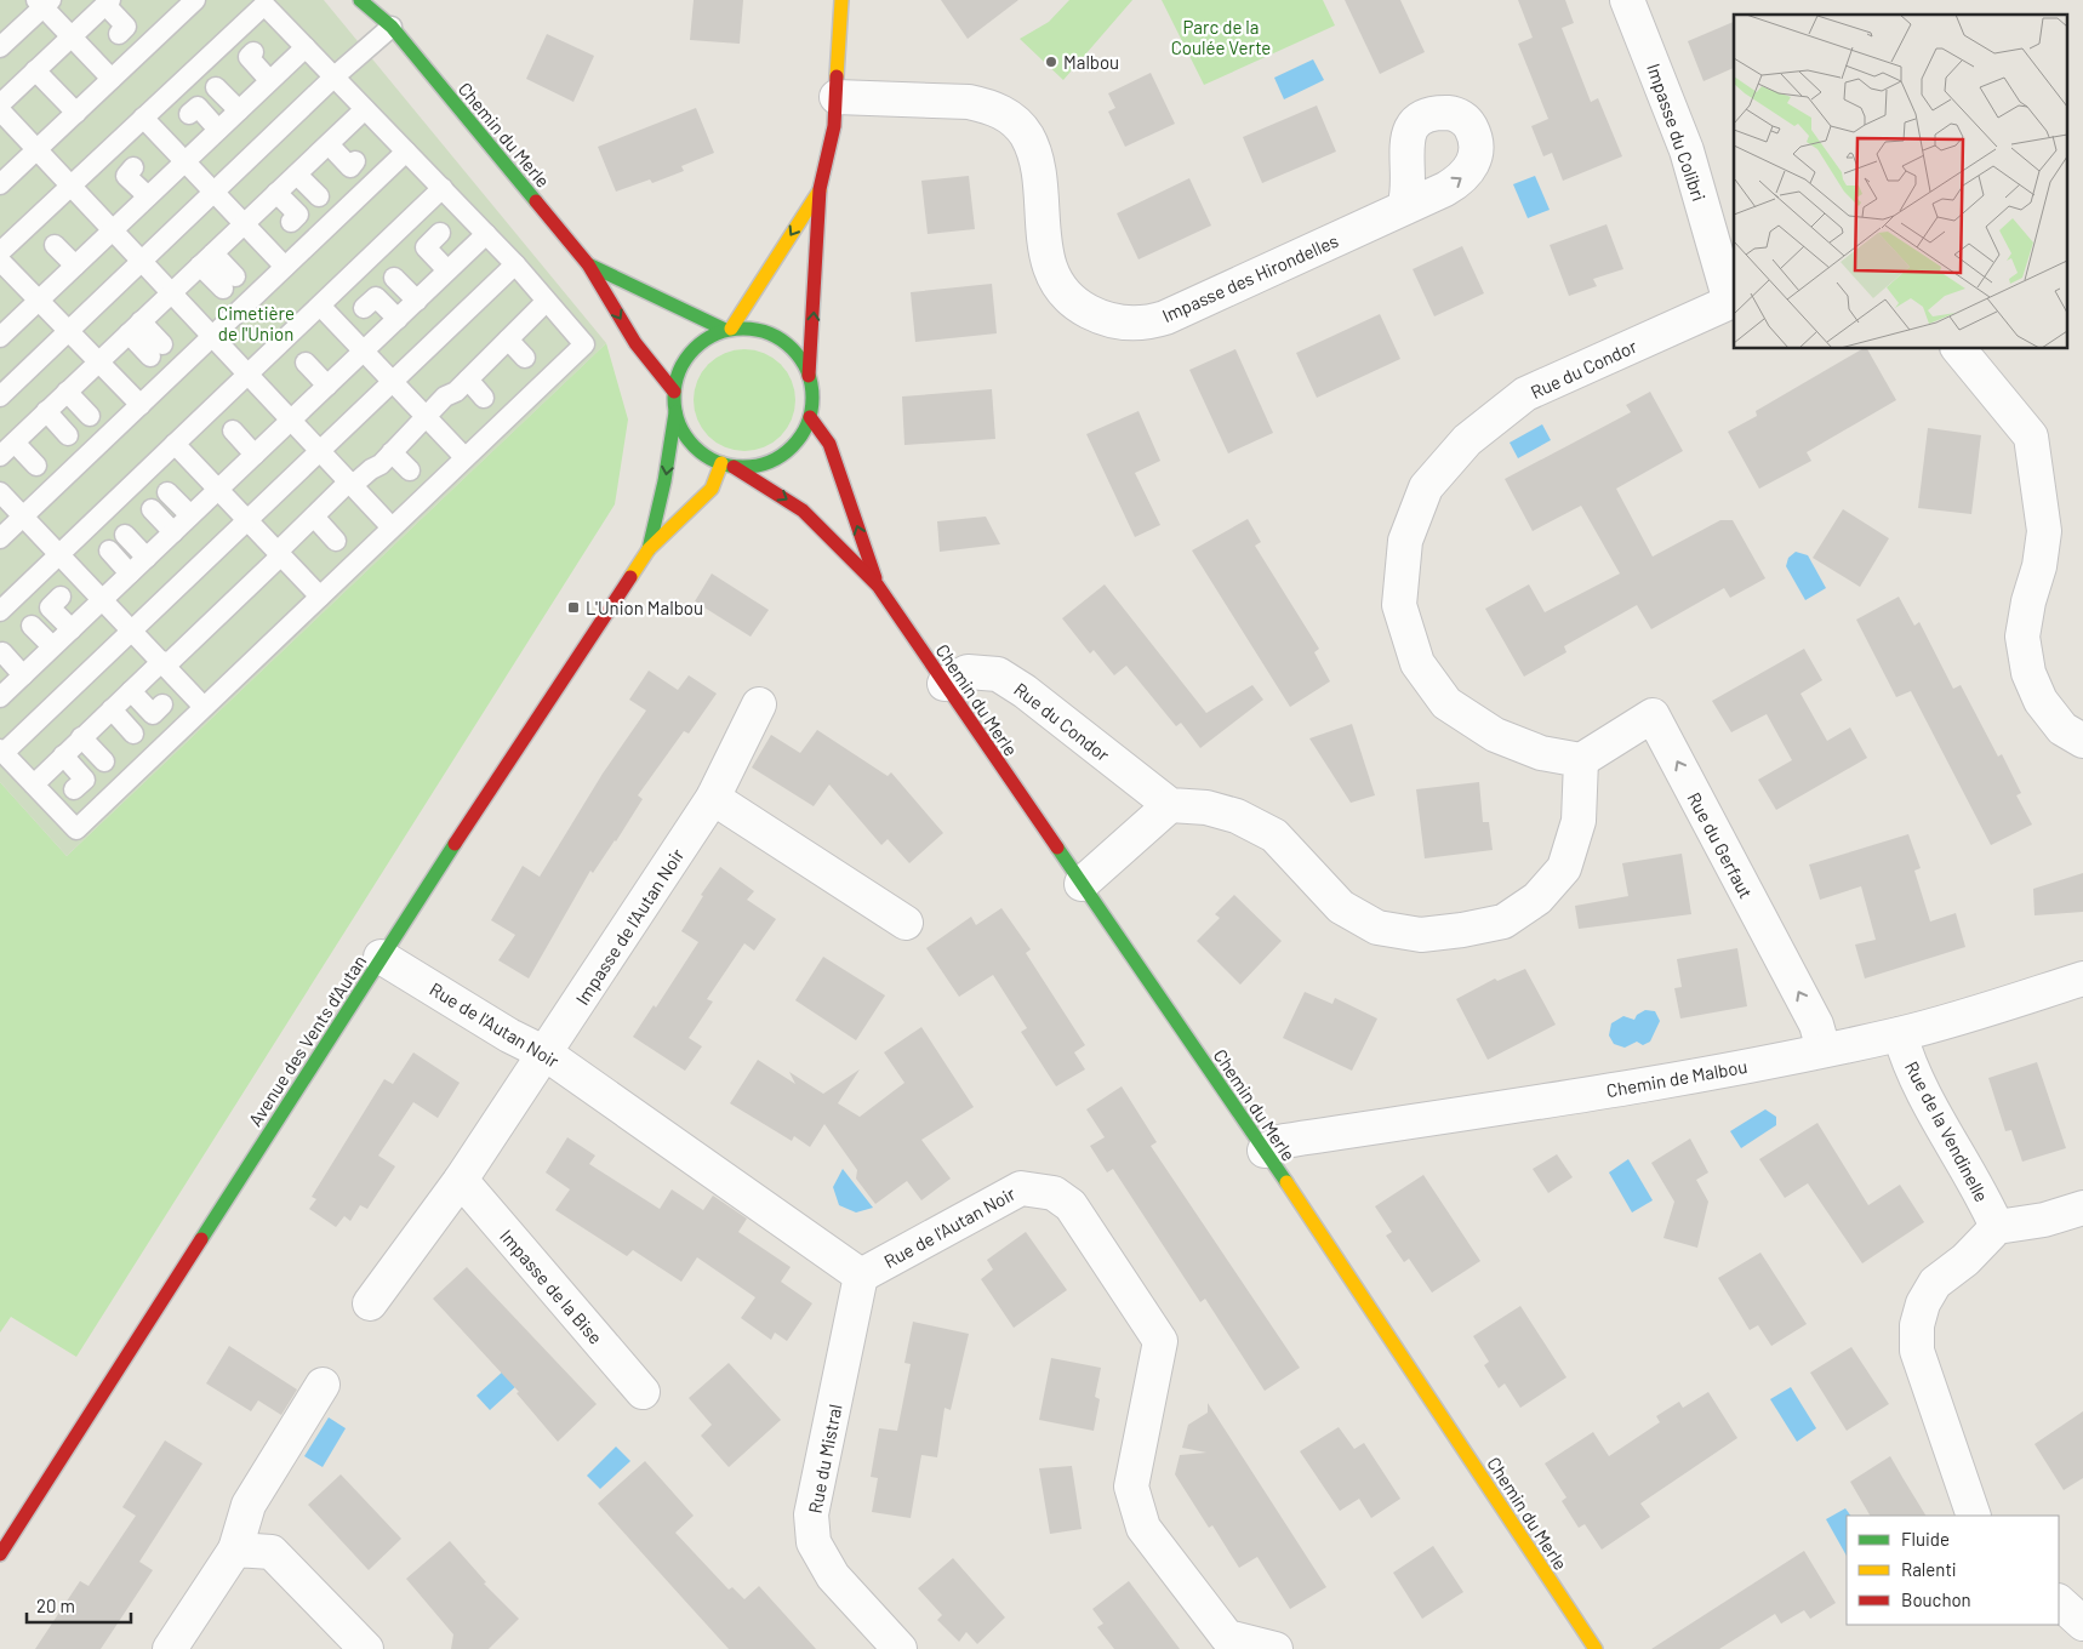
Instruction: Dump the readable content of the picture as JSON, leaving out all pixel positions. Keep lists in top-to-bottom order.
{
  "streets": {
    "street": [
      "Impasse du Colibri",
      "Chemin du Merle",
      "Impasse des Hirondelles",
      "Rue du Condor",
      "Rue du Gerfaut",
      "Impasse de l'Autan Noir",
      "Rue de l'Autan Noir",
      "Avenue des Vents d'Autan",
      "Chemin de Malbou",
      "Rue de la Vendinelle",
      "Impasse de la Bise",
      "Rue du Mistral"
    ]
  },
  "crossings": [
    ["Impasse du Colibri", "Rue du Condor"],
    ["Chemin du Merle", "Rue du Condor"],
    ["Chemin du Merle", "Avenue des Vents d'Autan"],
    ["Chemin du Merle", "Chemin de Malbou"],
    ["Rue du Condor", "Rue du Gerfaut"],
    ["Rue du Gerfaut", "Chemin de Malbou"],
    ["Impasse de l'Autan Noir", "Rue de l'Autan Noir"],
    ["Rue de l'Autan Noir", "Avenue des Vents d'Autan"],
    ["Rue de l'Autan Noir", "Rue du Mistral"],
    ["Chemin de Malbou", "Rue de la Vendinelle"]
  ],
  "one_way": ["Rue du Gerfaut"],
  "parks": ["Parc de la Coulée Verte", "Cimetière de l'Union"],
  "places": {
    "other": ["Malbou"],
    "transit": ["L'Union Malbou"]
  },
  "legend": ["Fluide", "Ralenti", "Bouchon"],
  "scale_bar": "20 m"
}
